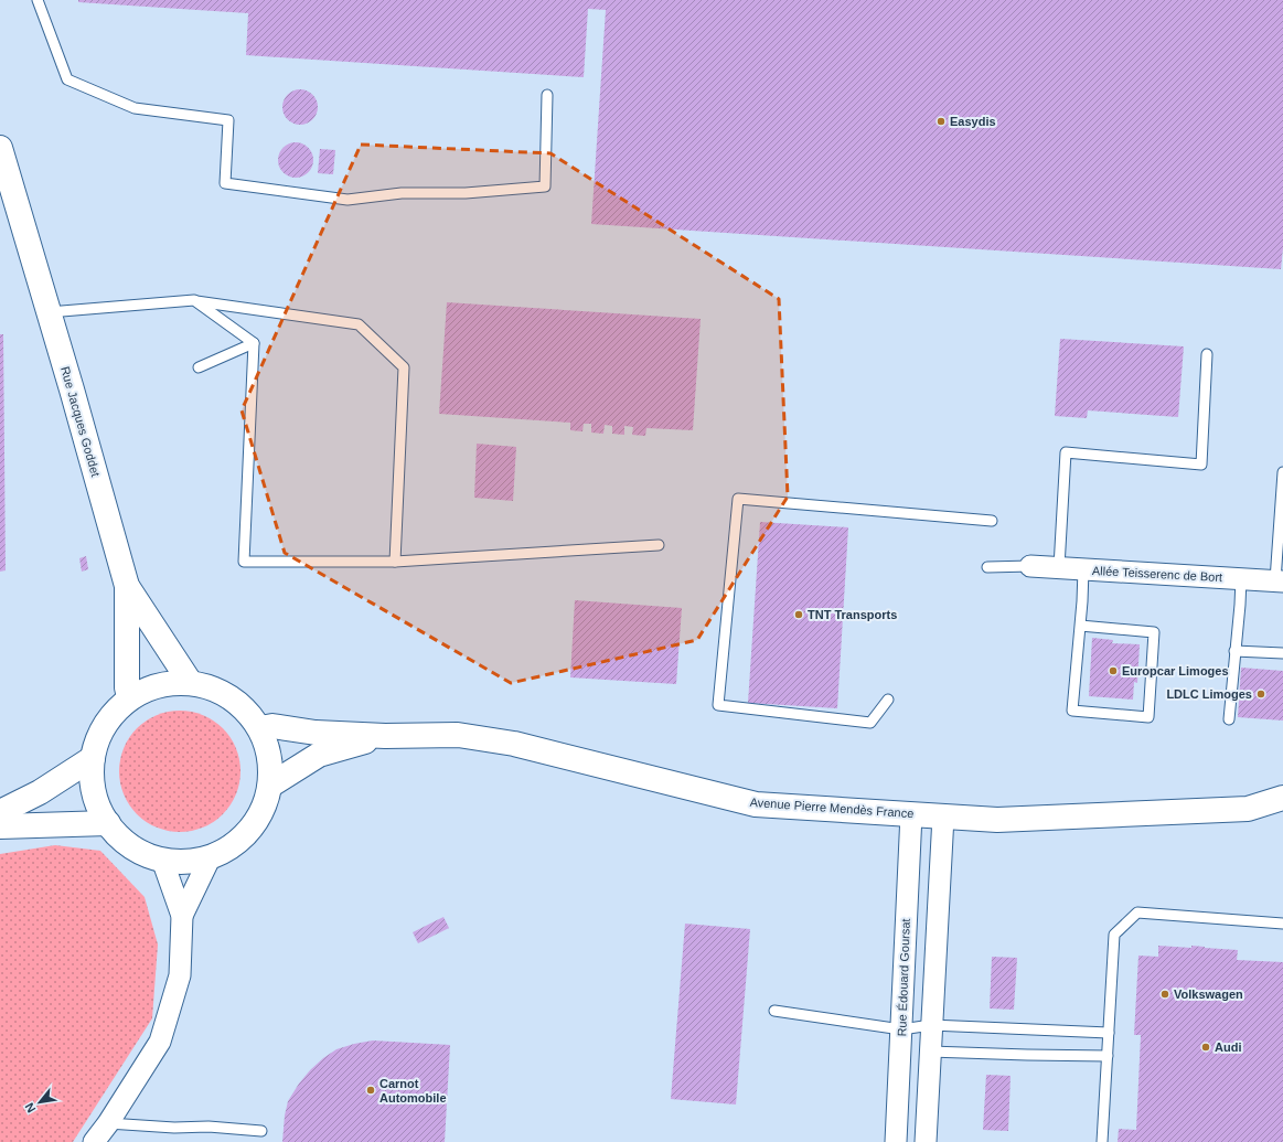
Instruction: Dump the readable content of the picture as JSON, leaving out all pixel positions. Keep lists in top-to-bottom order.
{
  "streets": {
    "main road": ["Rue Jacques Goddet", "Avenue Pierre Mendès France"],
    "street": ["Allée Teisserenc de Bort", "Rue Édouard Goursat"]
  },
  "crossings": [
    ["Avenue Pierre Mendès France", "Rue Édouard Goursat"]
  ],
  "places": [
    "Easydis",
    "TNT Transports",
    "Europcar Limoges",
    "LDLC Limoges",
    "Volkswagen",
    "Audi",
    "Carnot Automobile"
  ],
  "north": "bottom left"
}
